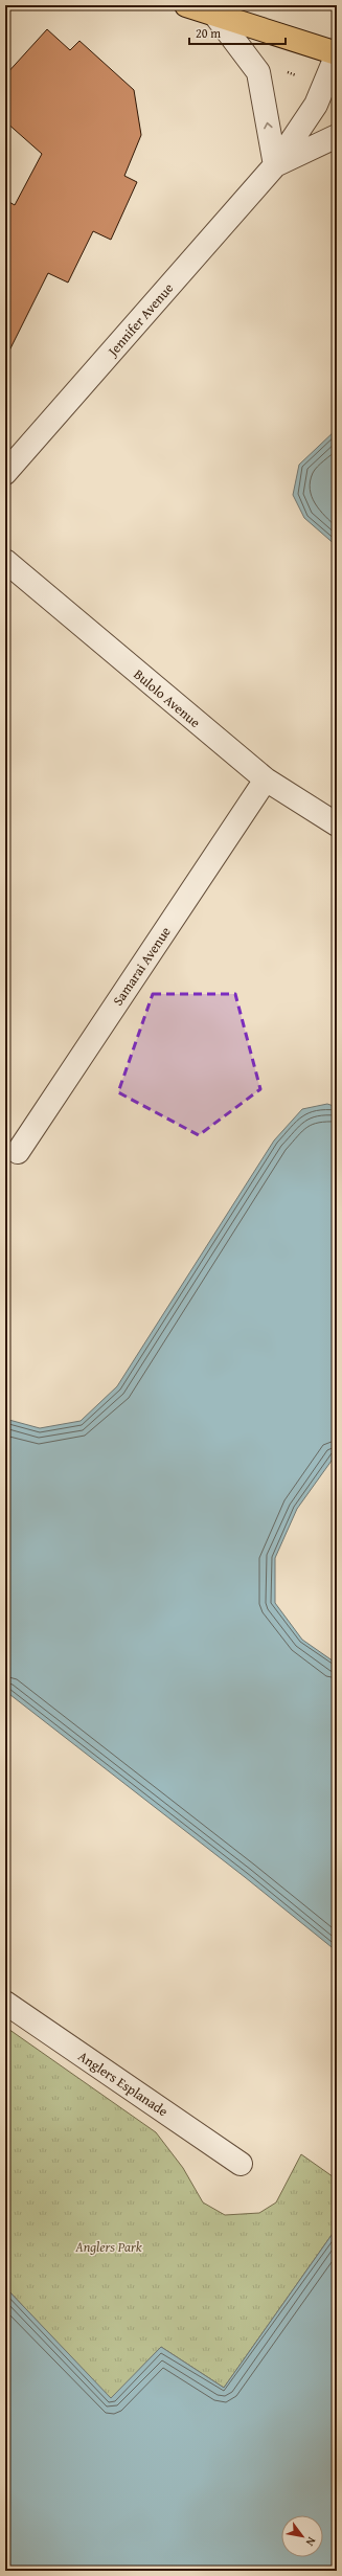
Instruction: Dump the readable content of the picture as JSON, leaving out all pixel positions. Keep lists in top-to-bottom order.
{
  "streets": {
    "street": [
      "Jennifer Avenue",
      "Bulolo Avenue",
      "Samarai Avenue",
      "Anglers Esplanade"
    ]
  },
  "crossings": [
    ["Bulolo Avenue", "Samarai Avenue"]
  ],
  "parks": ["Anglers Park"],
  "scale_bar": "20 m",
  "north": "bottom right"
}
